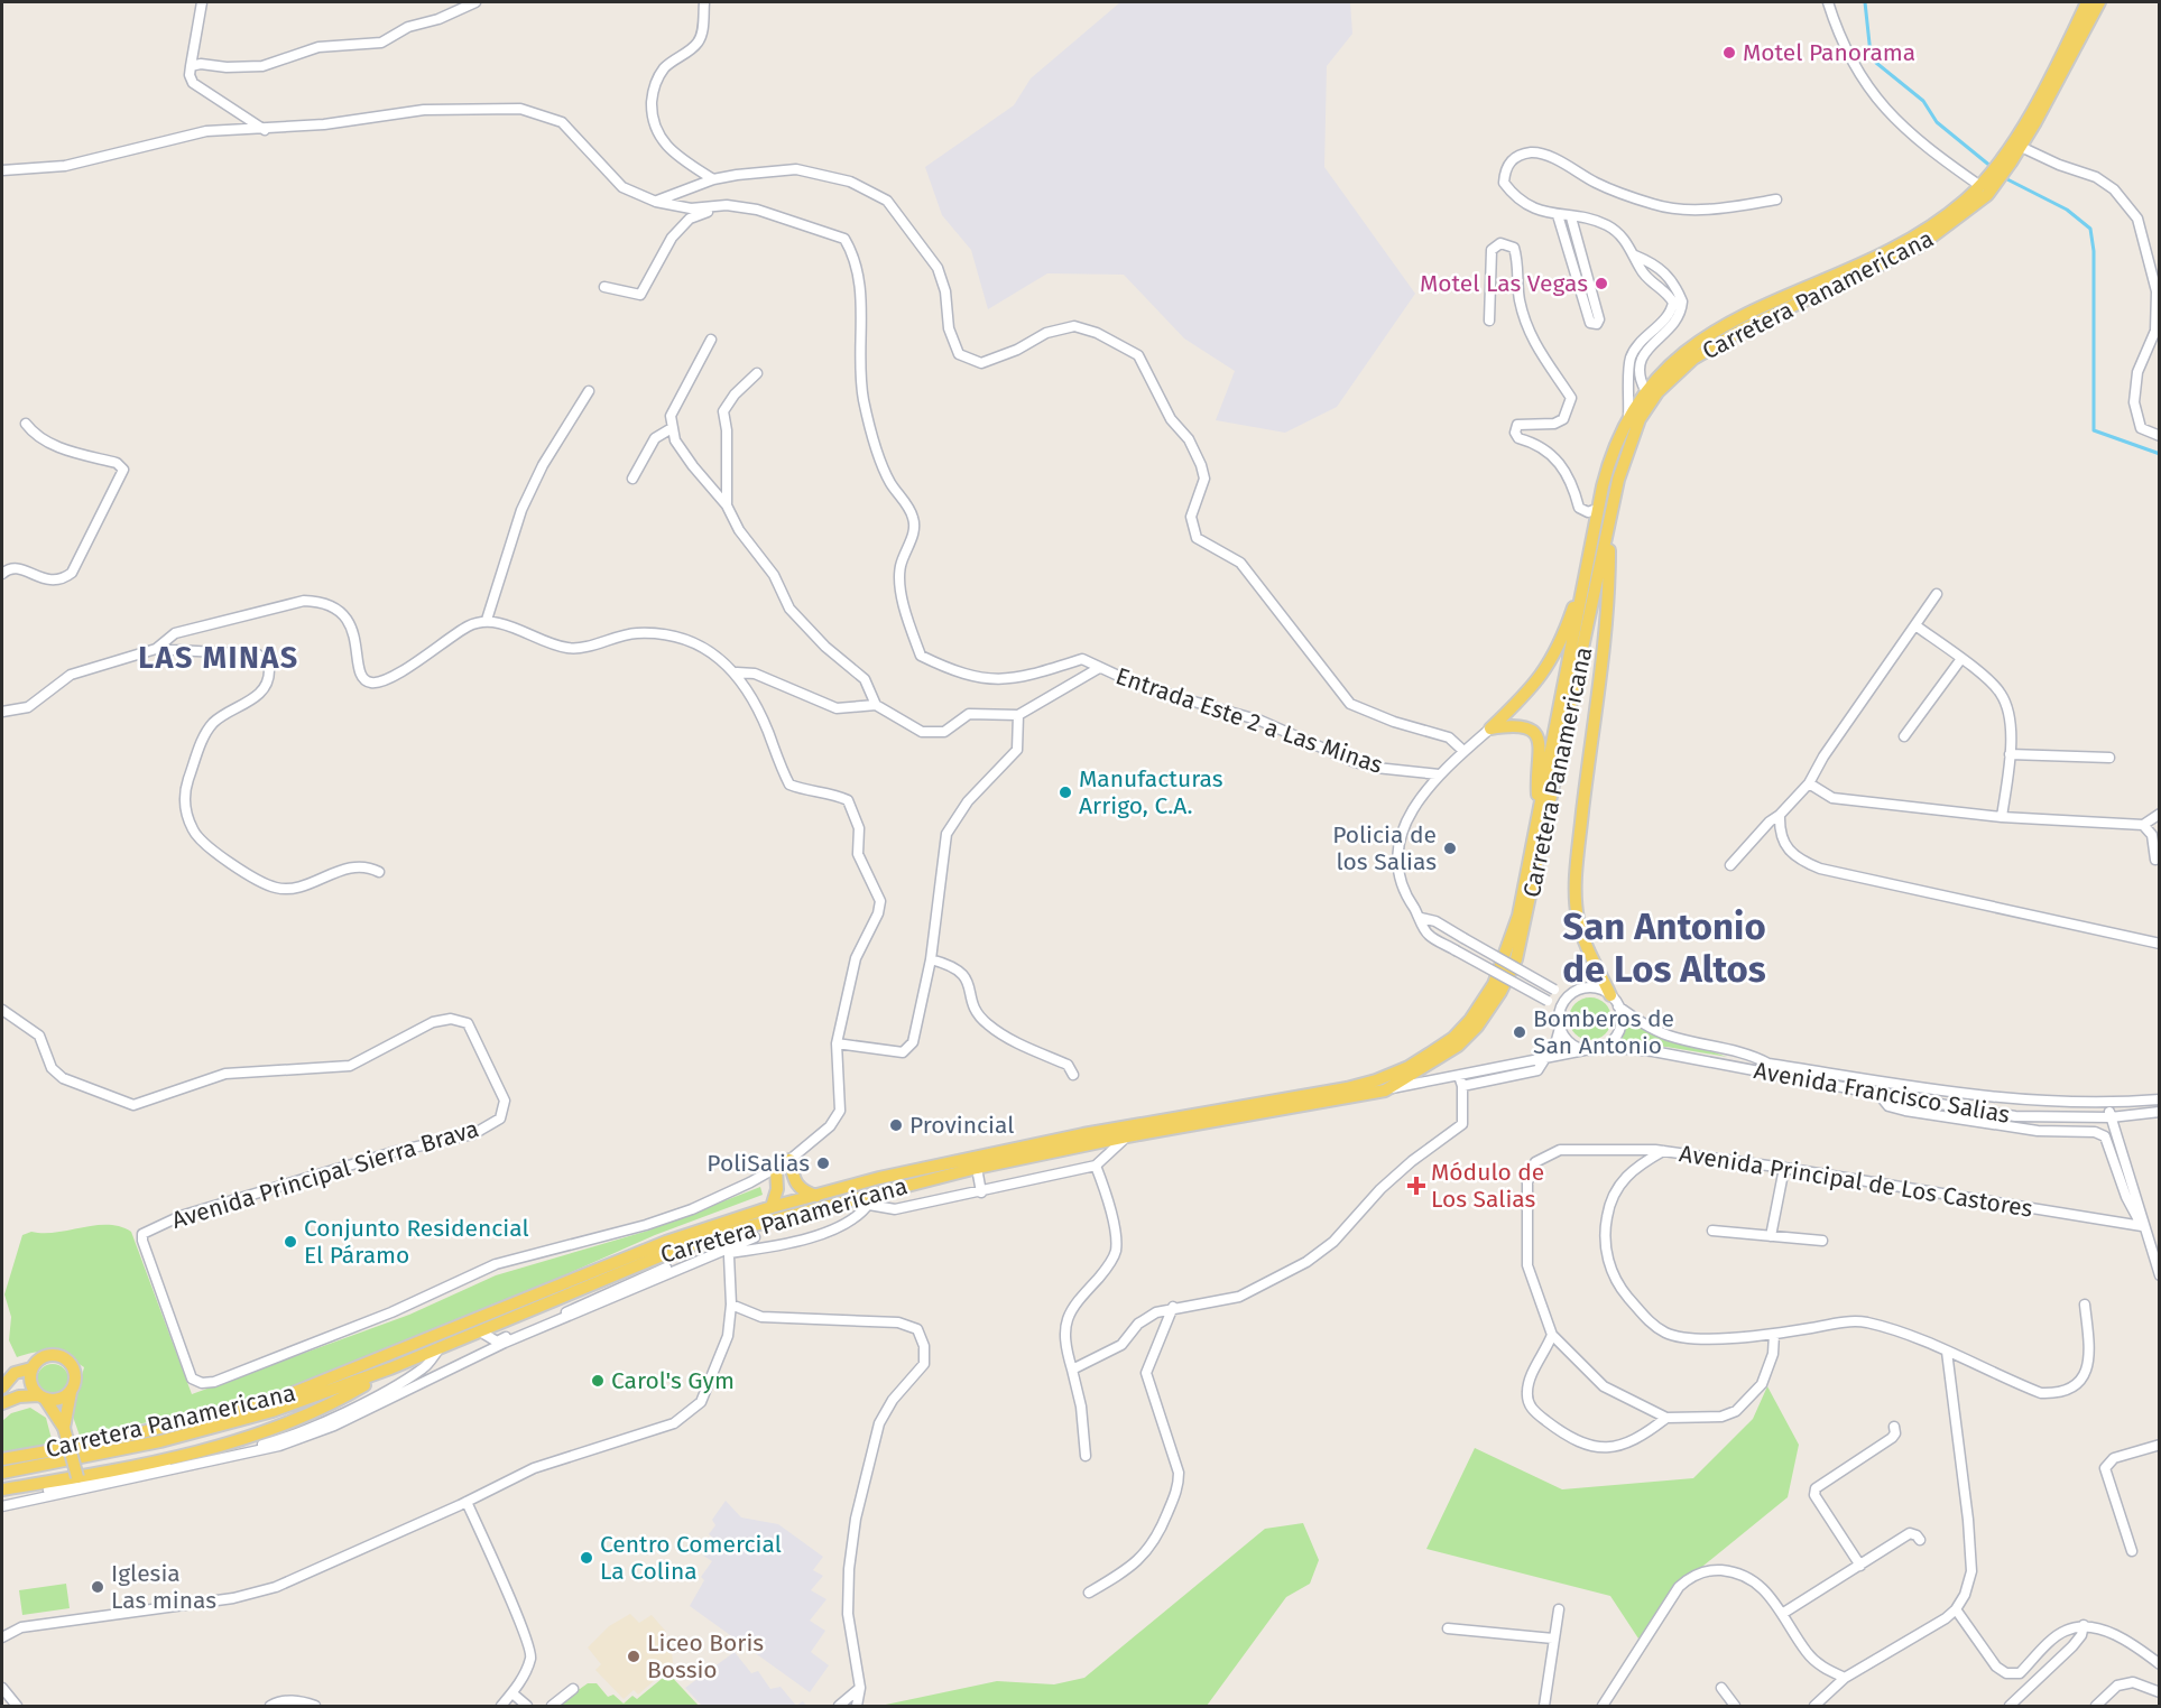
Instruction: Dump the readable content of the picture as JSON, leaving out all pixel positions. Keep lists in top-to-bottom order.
{
  "streets": {
    "main road": ["Carretera Panamericana"],
    "street": [
      "Entrada Este 2 a Las Minas",
      "Avenida Francisco Salias",
      "Avenida Principal Sierra Brava",
      "Avenida Principal de Los Castores"
    ]
  },
  "districts": ["LAS MINAS", "San Antonio de Los Altos"],
  "places": {
    "other": [
      "Motel Panorama",
      "Motel Las Vegas",
      "Manufacturas Arrigo, C.A.",
      "Policia de los Salias",
      "Bomberos de San Antonio",
      "Provincial",
      "PoliSalias",
      "Conjunto Residencial El Páramo",
      "Carol's Gym",
      "Centro Comercial La Colina",
      "Iglesia Las minas",
      "Liceo Boris Bossio"
    ],
    "health": ["Módulo de Los Salias"]
  }
}
